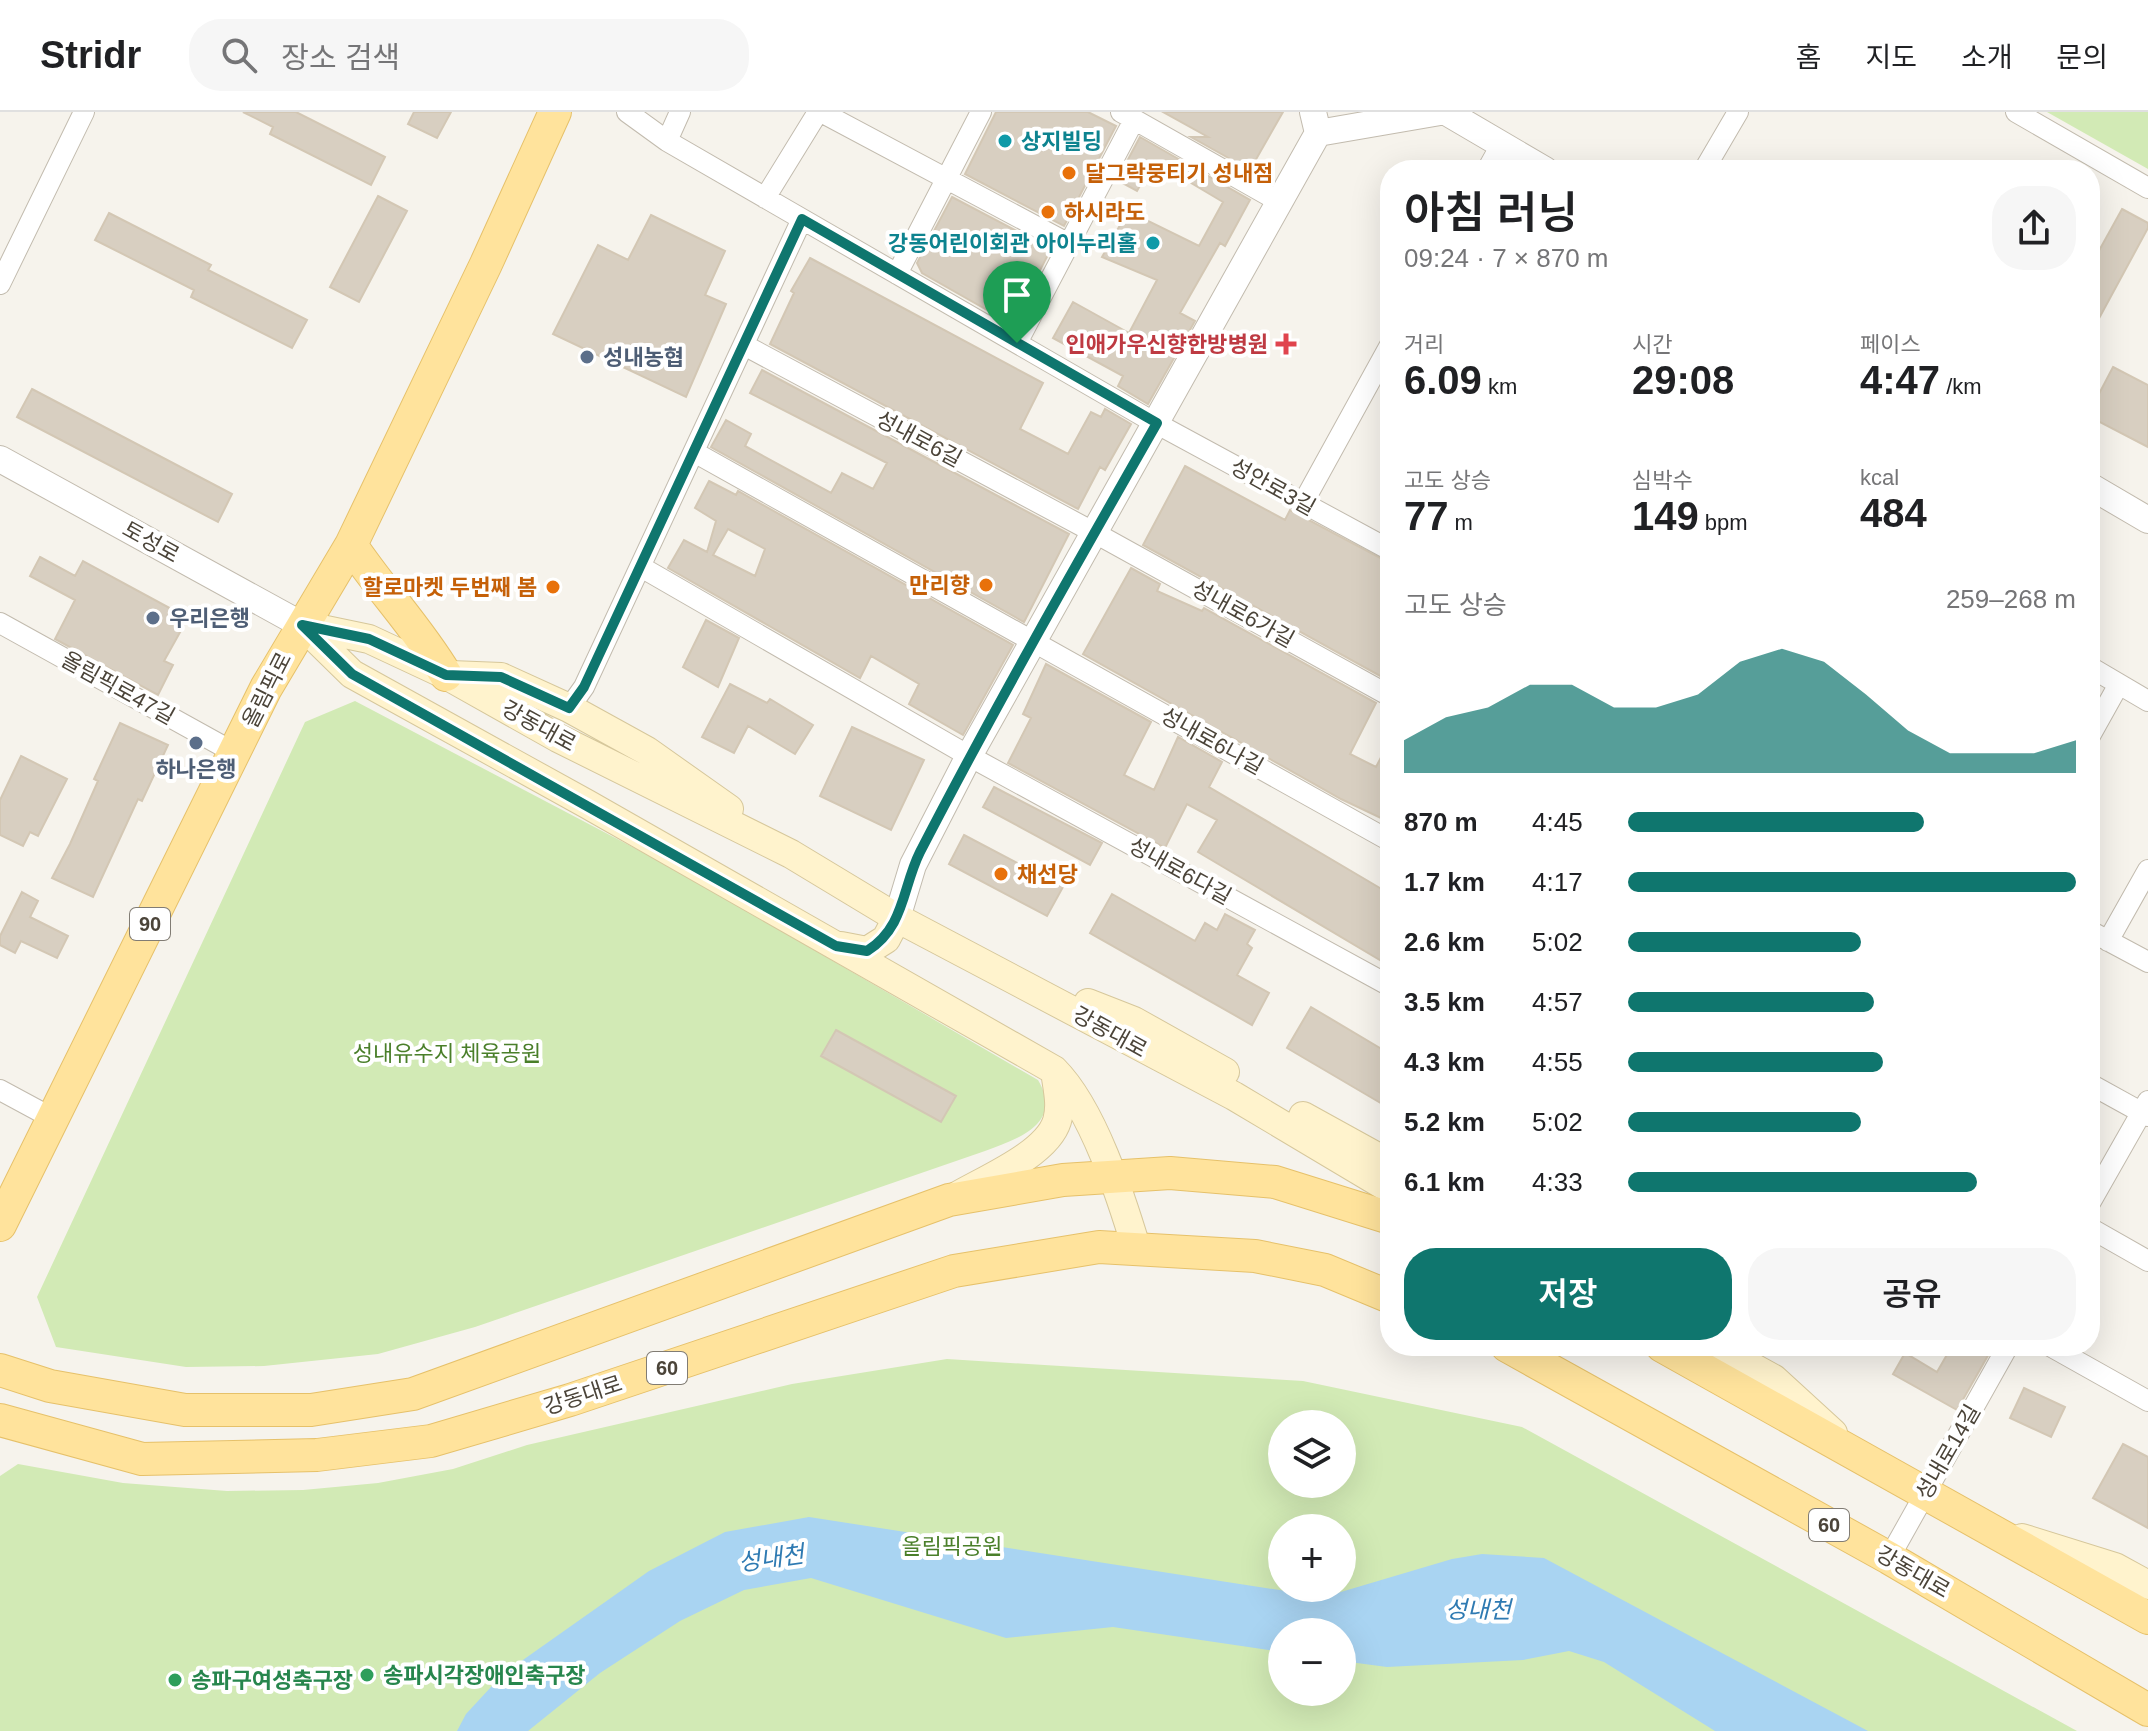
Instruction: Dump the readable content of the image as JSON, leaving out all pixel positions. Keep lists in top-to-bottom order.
{
  "streets": {
    "main road": [
      "올림픽로",
      "강동대로",
      "90",
      "60"
    ],
    "street": [
      "성내로6길",
      "성안로3길",
      "토성로",
      "성내로6가길",
      "올림픽로47길",
      "성내로6나길",
      "성내로6다길",
      "성내로14길"
    ]
  },
  "crossings": [
    ["성내로6길", "성내로6가길"],
    ["토성로", "올림픽로"],
    ["토성로", "강동대로"],
    ["올림픽로47길", "올림픽로"],
    ["올림픽로", "강동대로"],
    ["강동대로", "성내로14길"]
  ],
  "water": ["성내천"],
  "parks": ["성내유수지 체육공원", "올림픽공원"],
  "places": {
    "other": [
      "상지빌딩",
      "달그락뭉티기 성내점",
      "하시라도",
      "강동어린이회관 아이누리홀",
      "성내농협",
      "만리향",
      "할로마켓 두번째 봄",
      "우리은행",
      "하나은행",
      "채선당",
      "송파시각장애인축구장",
      "송파구여성축구장"
    ],
    "health": ["인애가우신향한방병원"]
  },
  "page": {
    "header": "Stridr",
    "search": "장소 검색",
    "nav": [
      "홈",
      "지도",
      "소개",
      "문의"
    ],
    "heading": ["아침 러닝", "09:24 · 7 × 870 m"],
    "stats": [
      ["거리", "6.09 km"],
      ["시간", "29:08"],
      ["페이스", "4:47 /km"],
      ["고도 상승", "77 m"],
      ["심박수", "149 bpm"],
      ["kcal", "484"]
    ],
    "chart": ["고도 상승", "259–268 m"],
    "list": [
      {
        "name": "870 m",
        "note": "4:45"
      },
      {
        "name": "1.7 km",
        "note": "4:17"
      },
      {
        "name": "2.6 km",
        "note": "5:02"
      },
      {
        "name": "3.5 km",
        "note": "4:57"
      },
      {
        "name": "4.3 km",
        "note": "4:55"
      },
      {
        "name": "5.2 km",
        "note": "5:02"
      },
      {
        "name": "6.1 km",
        "note": "4:33"
      }
    ],
    "buttons": ["저장", "공유"],
    "map_buttons": ["+", "−"]
  }
}
